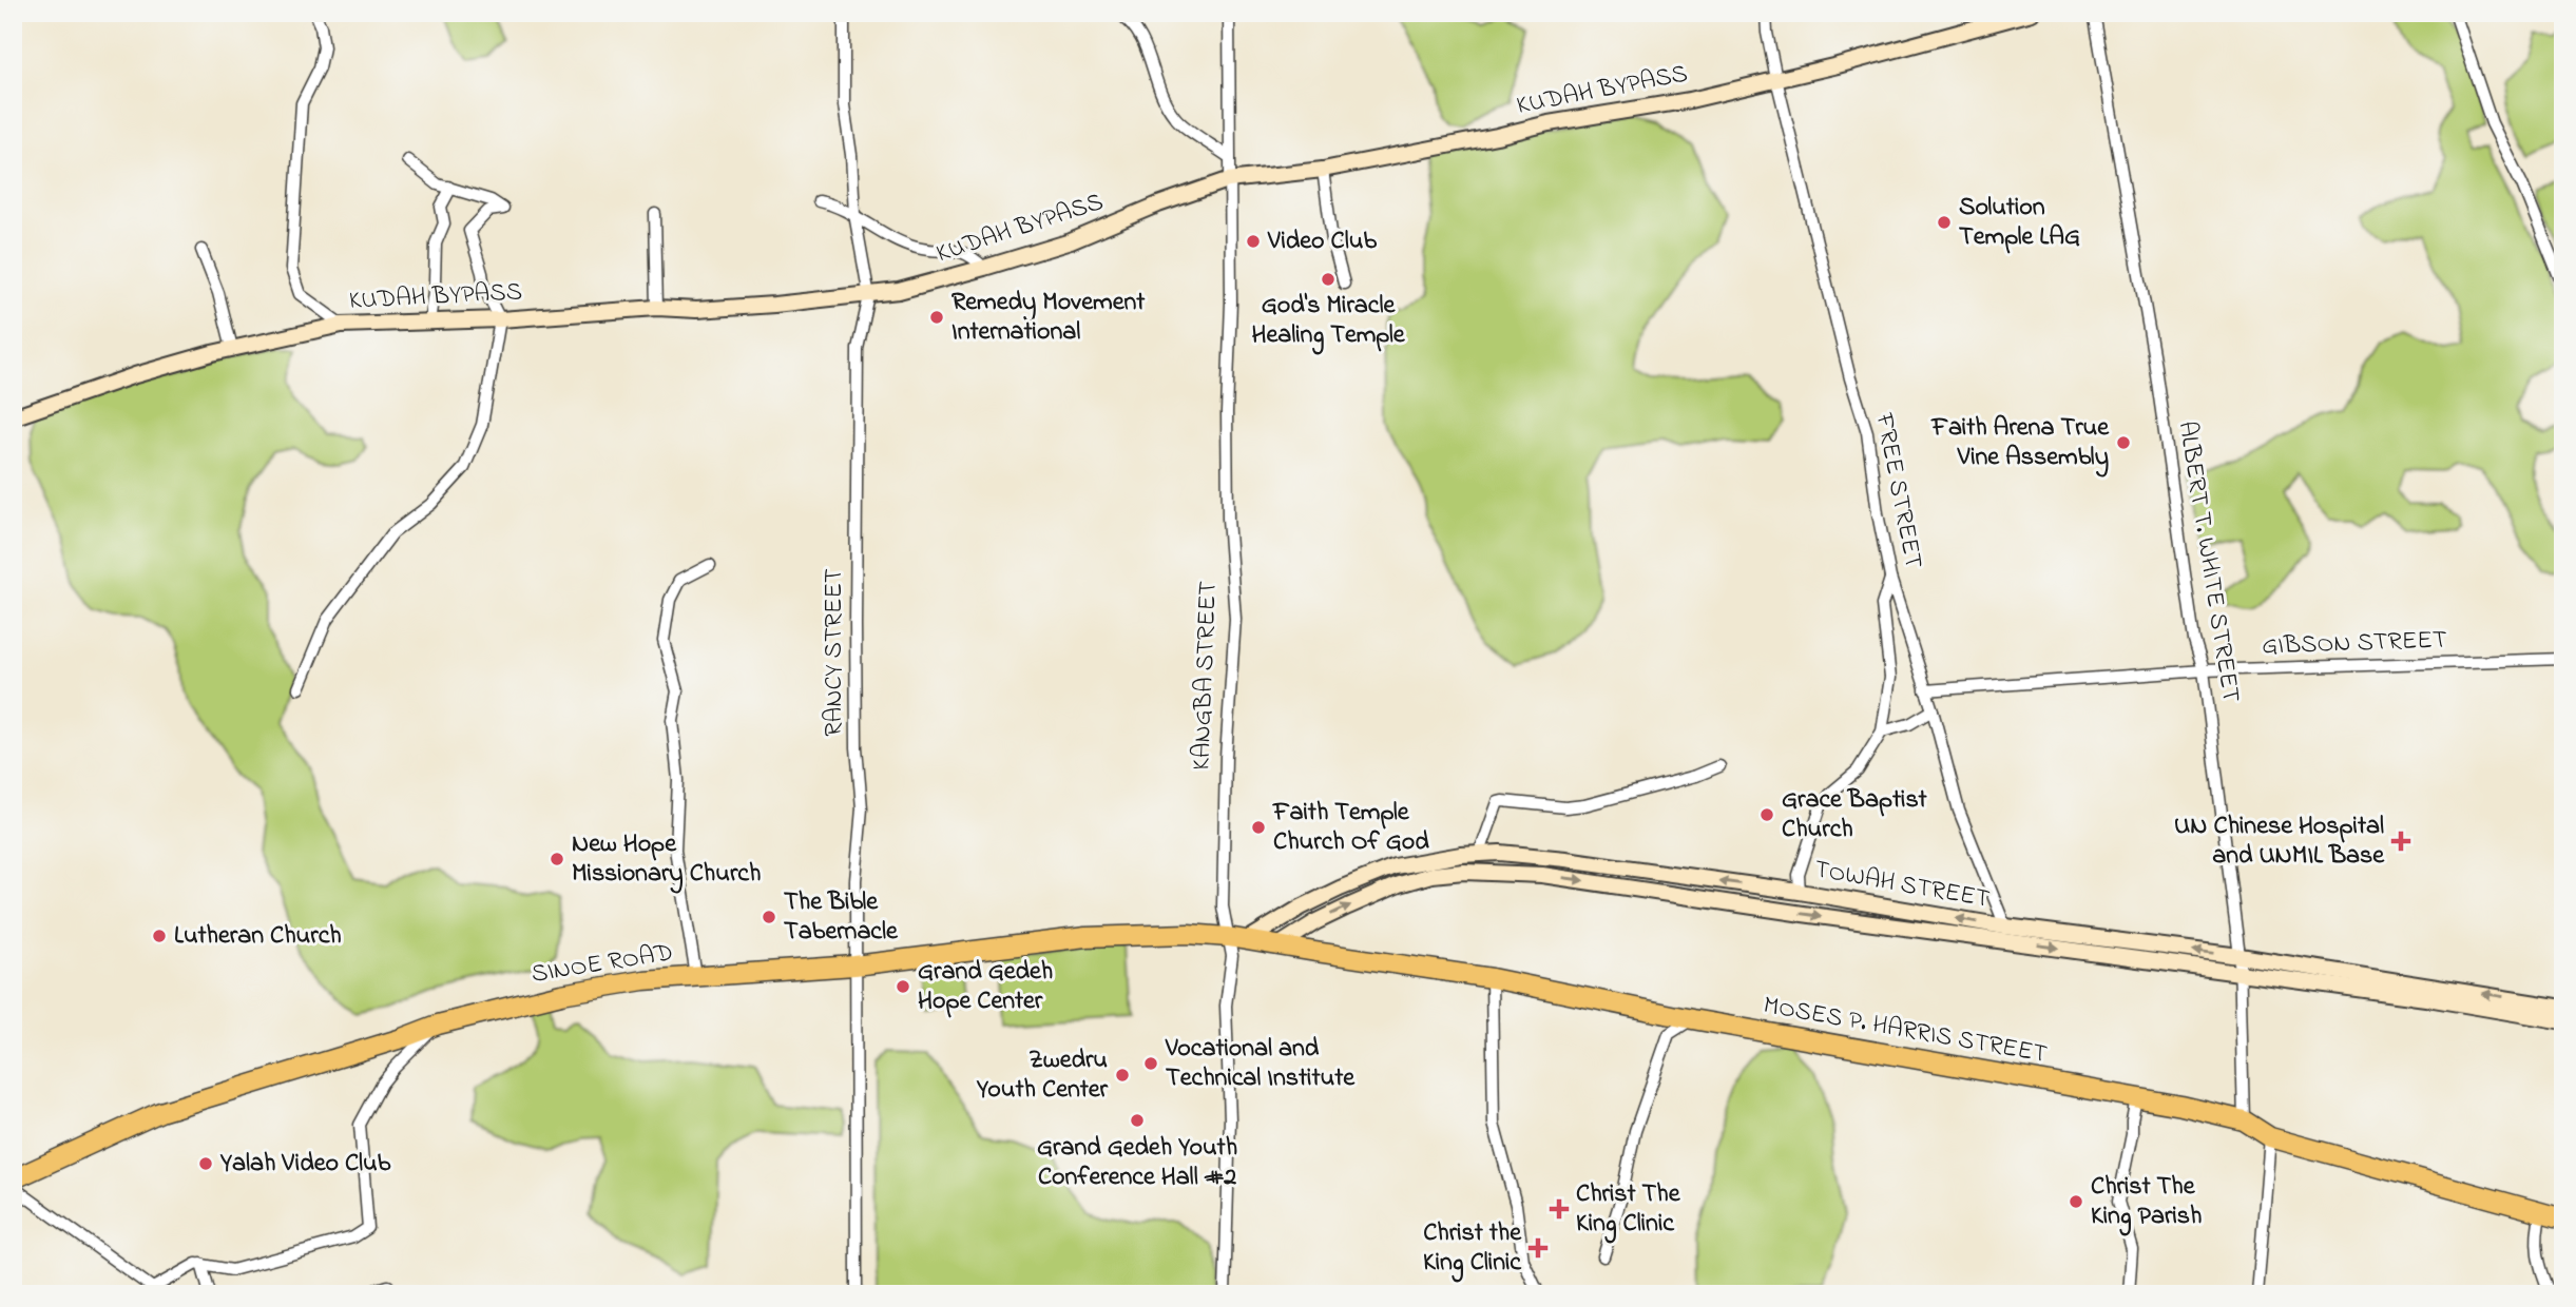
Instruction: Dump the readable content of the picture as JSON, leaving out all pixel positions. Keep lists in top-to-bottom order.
{
  "streets": {
    "highway": ["SINOE ROAD", "MOSES P. HARRIS STREET"],
    "street": [
      "KUDAH BYPASS",
      "FREE STREET",
      "ALBERT T. WHITE STREET",
      "GIBSON STREET",
      "RANCY STREET",
      "KANGBA STREET",
      "TOWAH STREET"
    ]
  },
  "crossings": [
    ["KUDAH BYPASS", "FREE STREET"],
    ["KUDAH BYPASS", "RANCY STREET"],
    ["KUDAH BYPASS", "KANGBA STREET"],
    ["FREE STREET", "GIBSON STREET"],
    ["FREE STREET", "TOWAH STREET"],
    ["ALBERT T. WHITE STREET", "GIBSON STREET"],
    ["ALBERT T. WHITE STREET", "TOWAH STREET"],
    ["ALBERT T. WHITE STREET", "MOSES P. HARRIS STREET"],
    ["RANCY STREET", "SINOE ROAD"],
    ["KANGBA STREET", "SINOE ROAD"],
    ["KANGBA STREET", "MOSES P. HARRIS STREET"],
    ["TOWAH STREET", "MOSES P. HARRIS STREET"],
    ["SINOE ROAD", "MOSES P. HARRIS STREET"]
  ],
  "places": {
    "other": [
      "Solution Temple LAG",
      "Video Club",
      "God's Miracle Healing Temple",
      "Remedy Movement International",
      "Faith Arena True Vine Assembly",
      "Grace Baptist Church",
      "Faith Temple Church Of God",
      "New Hope Missionary Church",
      "The Bible Tabernacle",
      "Lutheran Church",
      "Grand Gedeh Hope Center",
      "Vocational and Technical Institute",
      "Zwedru Youth Center",
      "Grand Gedeh Youth Conference Hall #2",
      "Yalah Video Club",
      "Christ The King Parish"
    ],
    "health": ["UN Chinese Hospital and UNMIL Base", "Christ The King Clinic", "Christ the King Clinic"]
  }
}
